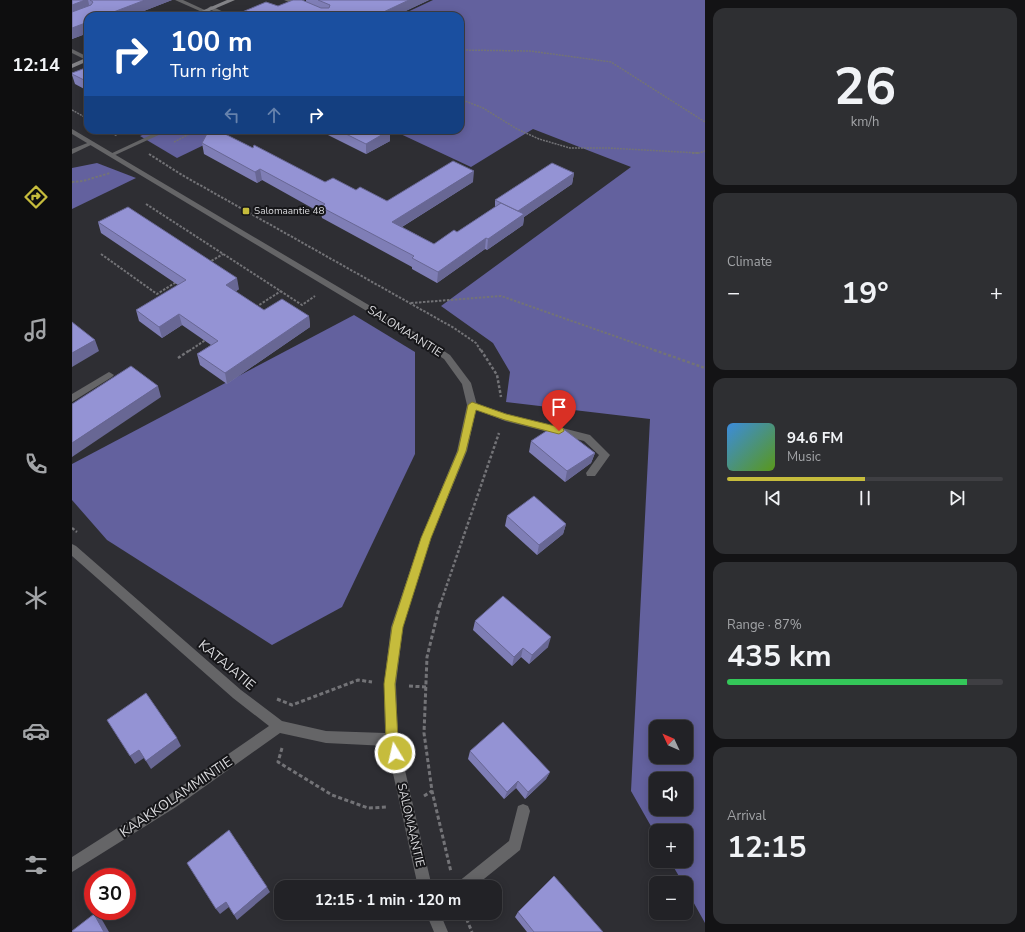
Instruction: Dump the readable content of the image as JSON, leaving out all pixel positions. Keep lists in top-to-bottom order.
{
  "streets": {
    "street": ["SALOMAANTIE", "KATAJATIE", "KAAKKOLAMMINTIE"]
  },
  "crossings": [
    ["SALOMAANTIE", "KATAJATIE"],
    ["KATAJATIE", "KAAKKOLAMMINTIE"]
  ],
  "places": {
    "transit": ["Salomaantie 48"]
  },
  "north": "top left",
  "page": {
    "tabs": "12:14",
    "tile": [
      ["26", "km/h"],
      "Climate",
      ["Range · 87%", "435 km"],
      ["Arrival", "12:15"]
    ],
    "turn": ["100 m", "Turn right"],
    "heat": ["−", "19°", "+"],
    "song": ["94.6 FM", "Music"],
    "map_buttons": ["+", "−"],
    "limit": "30",
    "trip": "12:15 · 1 min · 120 m"
  }
}
